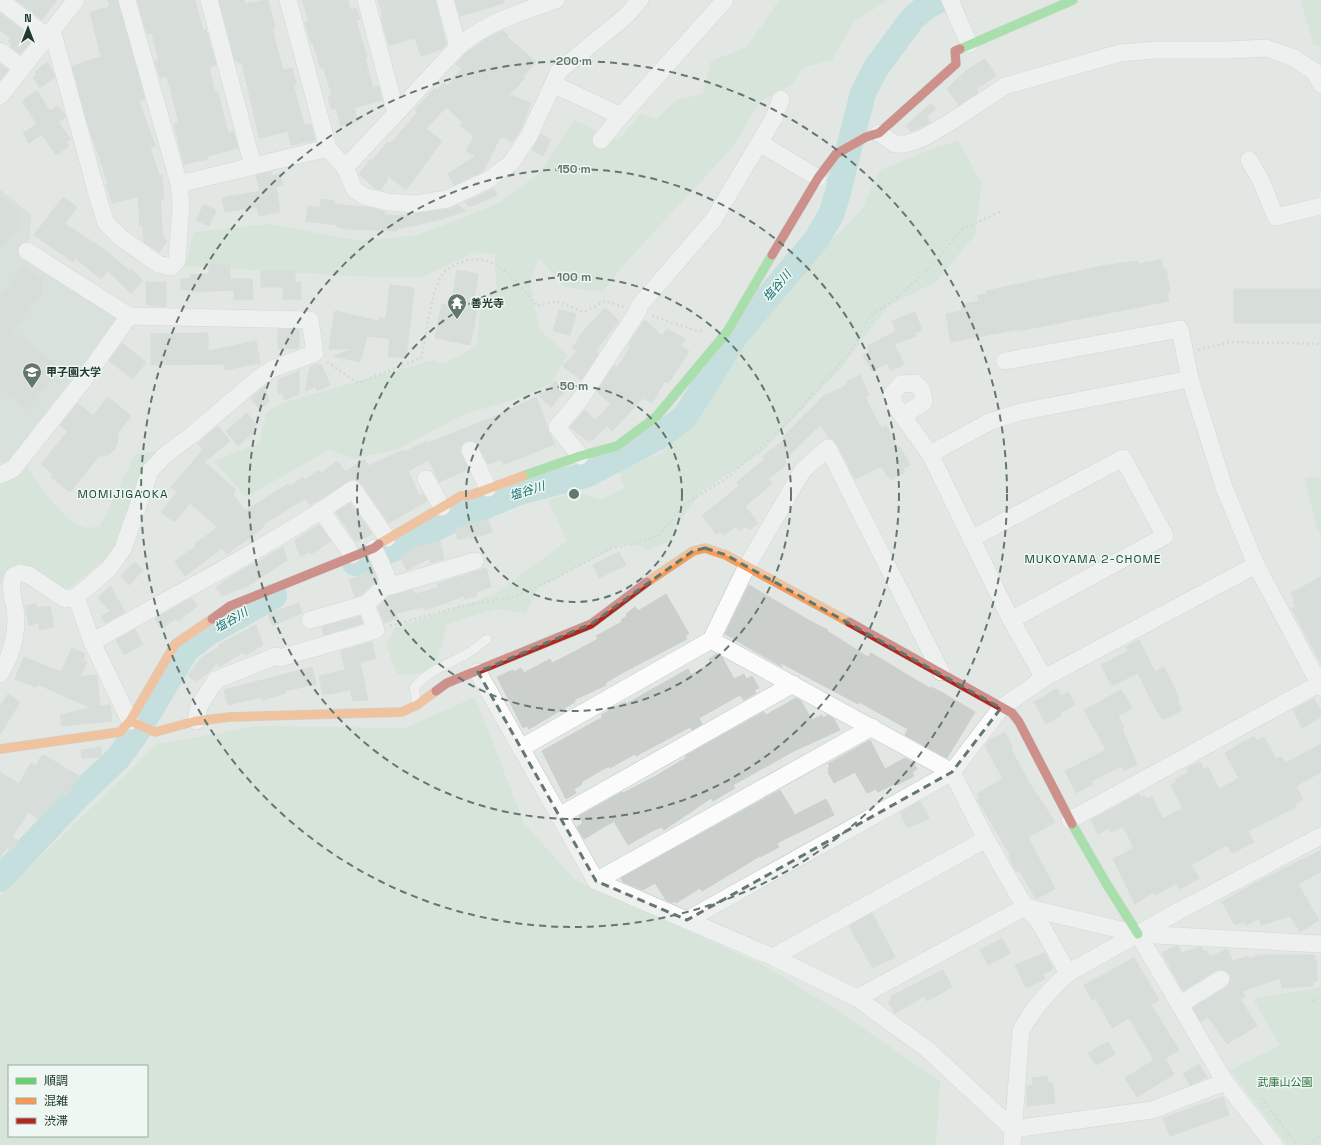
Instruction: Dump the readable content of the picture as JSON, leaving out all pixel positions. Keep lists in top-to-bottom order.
{
  "districts": ["MOMIJIGAOKA", "MUKOYAMA 2-CHOME"],
  "water": ["塩谷川"],
  "parks": ["武庫山公園"],
  "places": {
    "temple": ["善光寺"],
    "school or university": ["甲子園大学"]
  },
  "legend": ["順調", "混雑", "渋滞"],
  "north": "top",
  "rings": [
    "200 m",
    "150 m",
    "100 m",
    "50 m"
  ]
}
